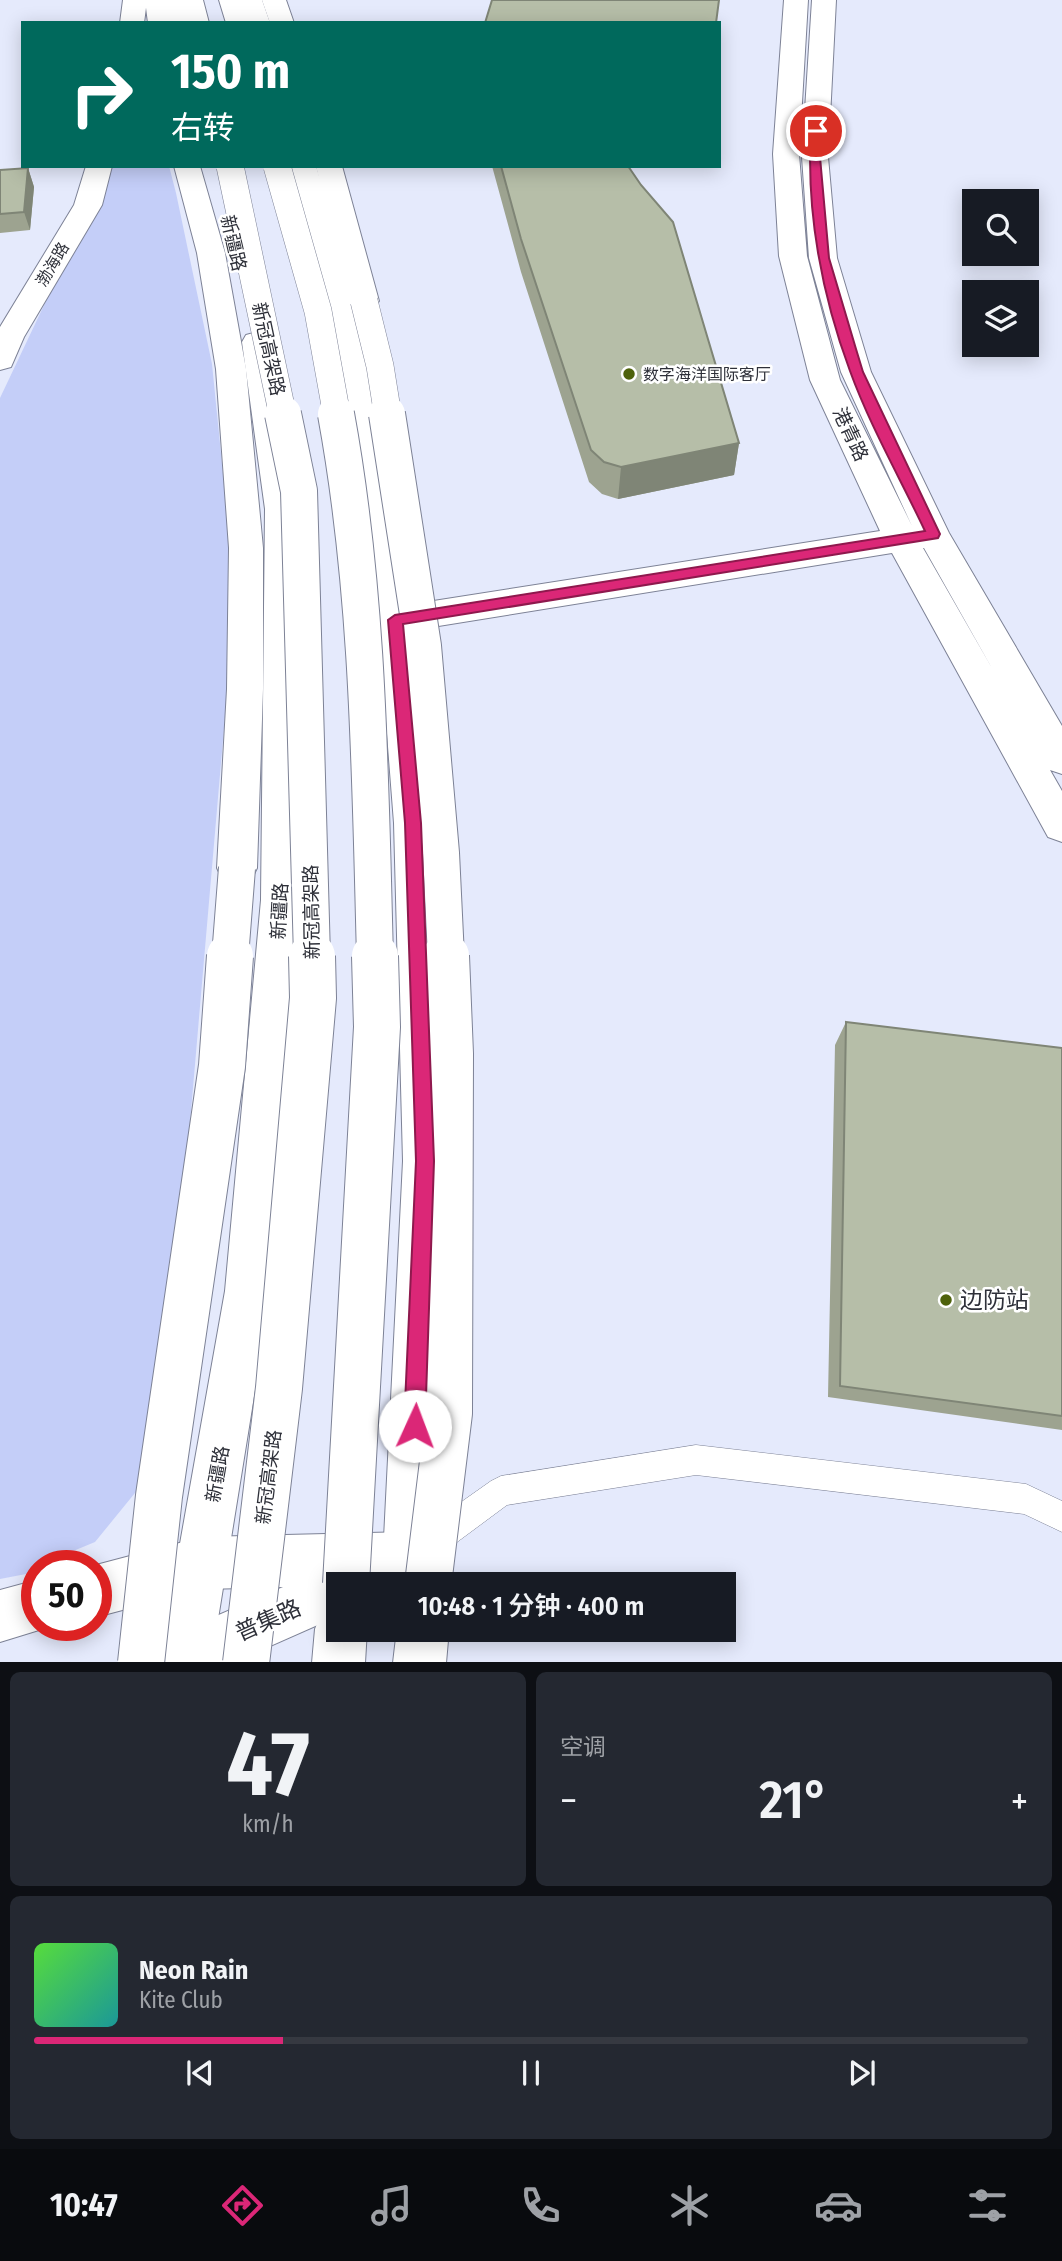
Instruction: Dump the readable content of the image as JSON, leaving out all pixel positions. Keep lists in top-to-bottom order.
{
  "streets": {
    "main road": [
      "新疆路",
      "渤海路",
      "新冠高架路",
      "港青路",
      "普集路"
    ]
  },
  "crossings": [
    ["新疆路", "普集路"]
  ],
  "places": ["数字海洋国际客厅", "边防站"],
  "page": {
    "turn": ["150 m", "右转"],
    "limit": "50",
    "trip": "10:48 · 1 分钟 · 400 m",
    "tile": [
      ["47", "km/h"],
      "空调"
    ],
    "heat": ["−", "21°", "+"],
    "song": ["Neon Rain", "Kite Club"],
    "tabs": "10:47"
  }
}
